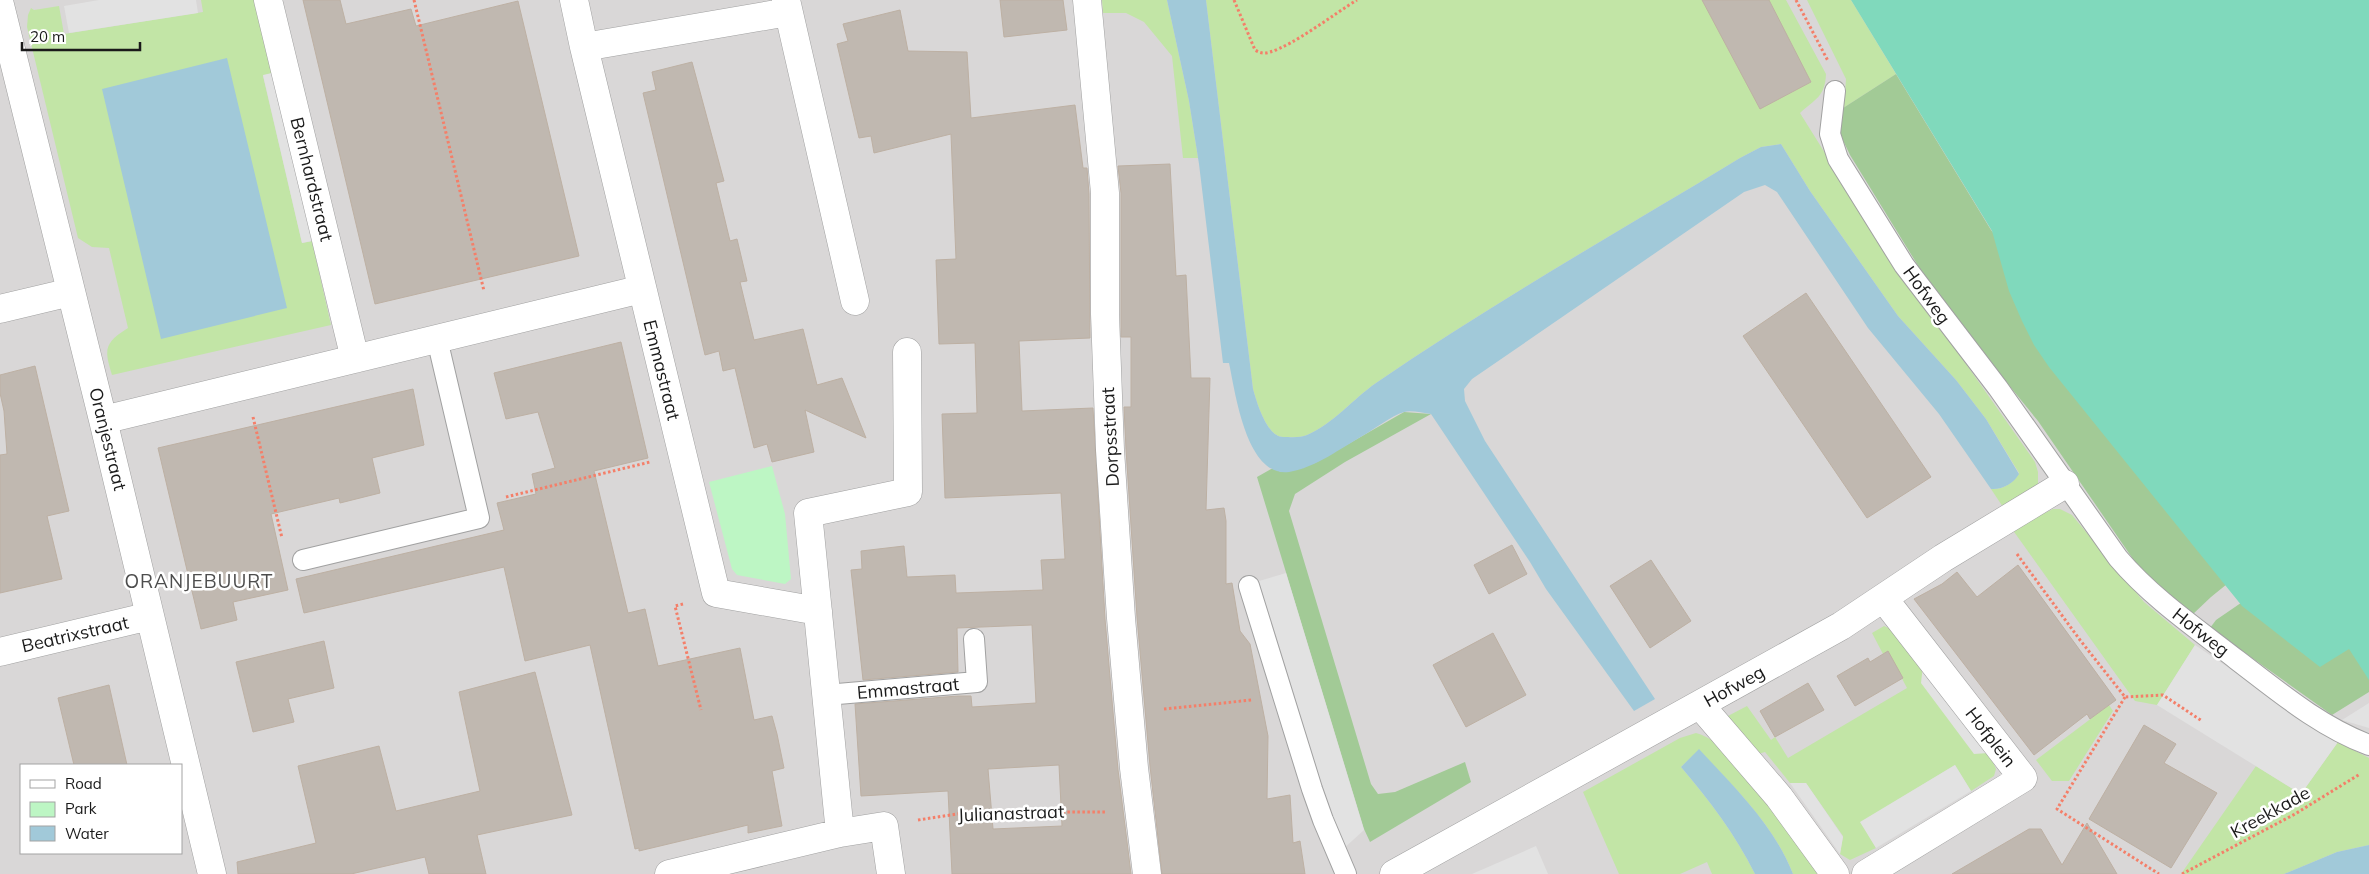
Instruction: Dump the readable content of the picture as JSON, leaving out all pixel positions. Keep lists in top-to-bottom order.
{
  "streets": {
    "street": [
      "Bernhardstraat",
      "Hofweg",
      "Emmastraat",
      "Dorpsstraat",
      "Oranjestraat",
      "Beatrixstraat",
      "Hofplein"
    ],
    "path": ["Kreekkade", "Julianastraat"]
  },
  "crossings": [
    ["Hofweg", "Hofplein"],
    ["Dorpsstraat", "Julianastraat"],
    ["Oranjestraat", "Beatrixstraat"]
  ],
  "districts": ["ORANJEBUURT"],
  "legend": ["Road", "Park", "Water"],
  "scale_bar": "20 m"
}
